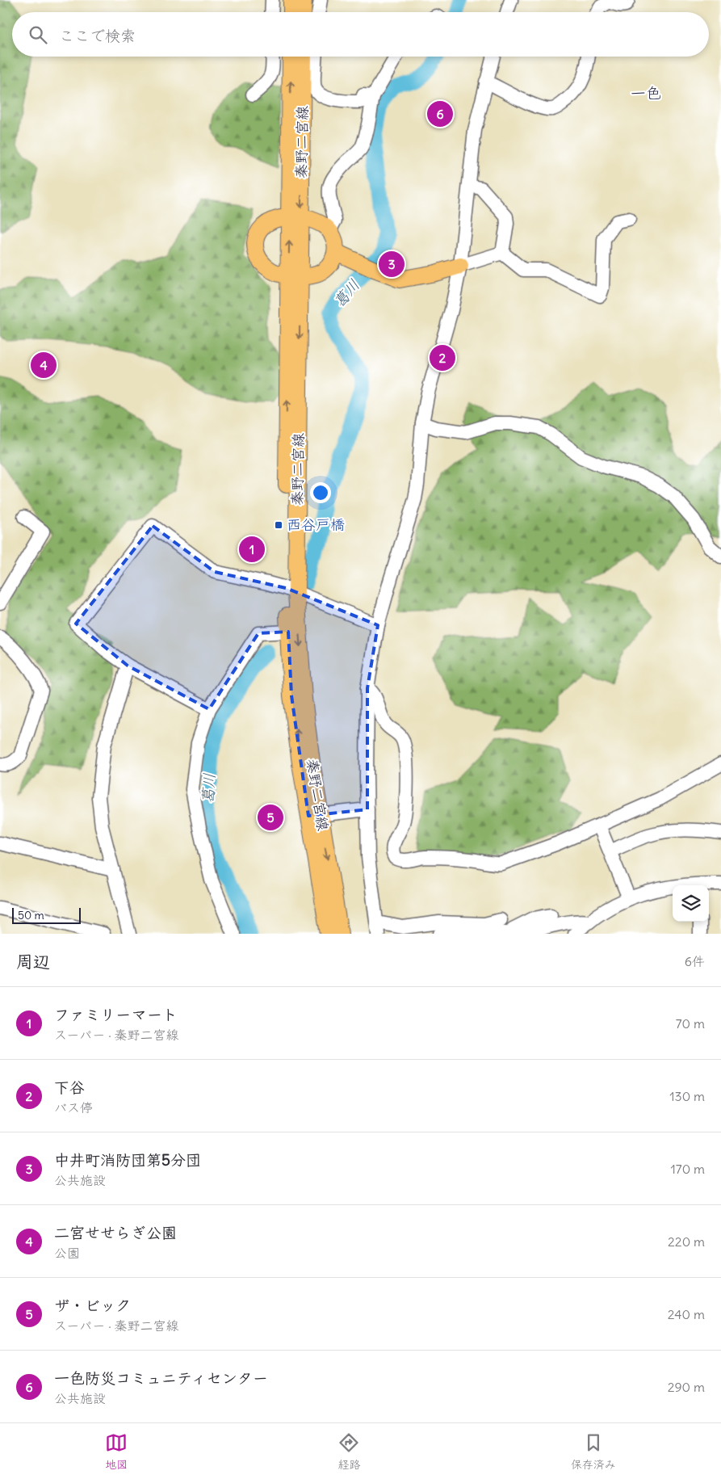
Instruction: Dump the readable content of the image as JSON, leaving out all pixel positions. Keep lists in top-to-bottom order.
{
  "streets": {
    "main road": ["秦野二宮線"]
  },
  "districts": ["一色"],
  "water": ["葛川"],
  "places": {
    "transit": ["西谷戸橋"]
  },
  "scale_bar": "50 m",
  "page": {
    "search": "ここで検索",
    "pins": [
      "6",
      "3",
      "2",
      "4",
      "1",
      "5"
    ],
    "scale": "50 m",
    "heading": ["周辺", "6件"],
    "list": [
      {
        "mark": "1",
        "name": "ファミリーマート",
        "note": "スーパー · 秦野二宮線",
        "value": "70 m"
      },
      {
        "mark": "2",
        "name": "下谷",
        "note": "バス停",
        "value": "130 m"
      },
      {
        "mark": "3",
        "name": "中井町消防団第5分団",
        "note": "公共施設",
        "value": "170 m"
      },
      {
        "mark": "4",
        "name": "二宮せせらぎ公園",
        "note": "公園",
        "value": "220 m"
      },
      {
        "mark": "5",
        "name": "ザ・ビック",
        "note": "スーパー · 秦野二宮線",
        "value": "240 m"
      },
      {
        "mark": "6",
        "name": "一色防災コミュニティセンター",
        "note": "公共施設",
        "value": "290 m"
      }
    ],
    "nav": ["地図", "経路", "保存済み"]
  }
}
